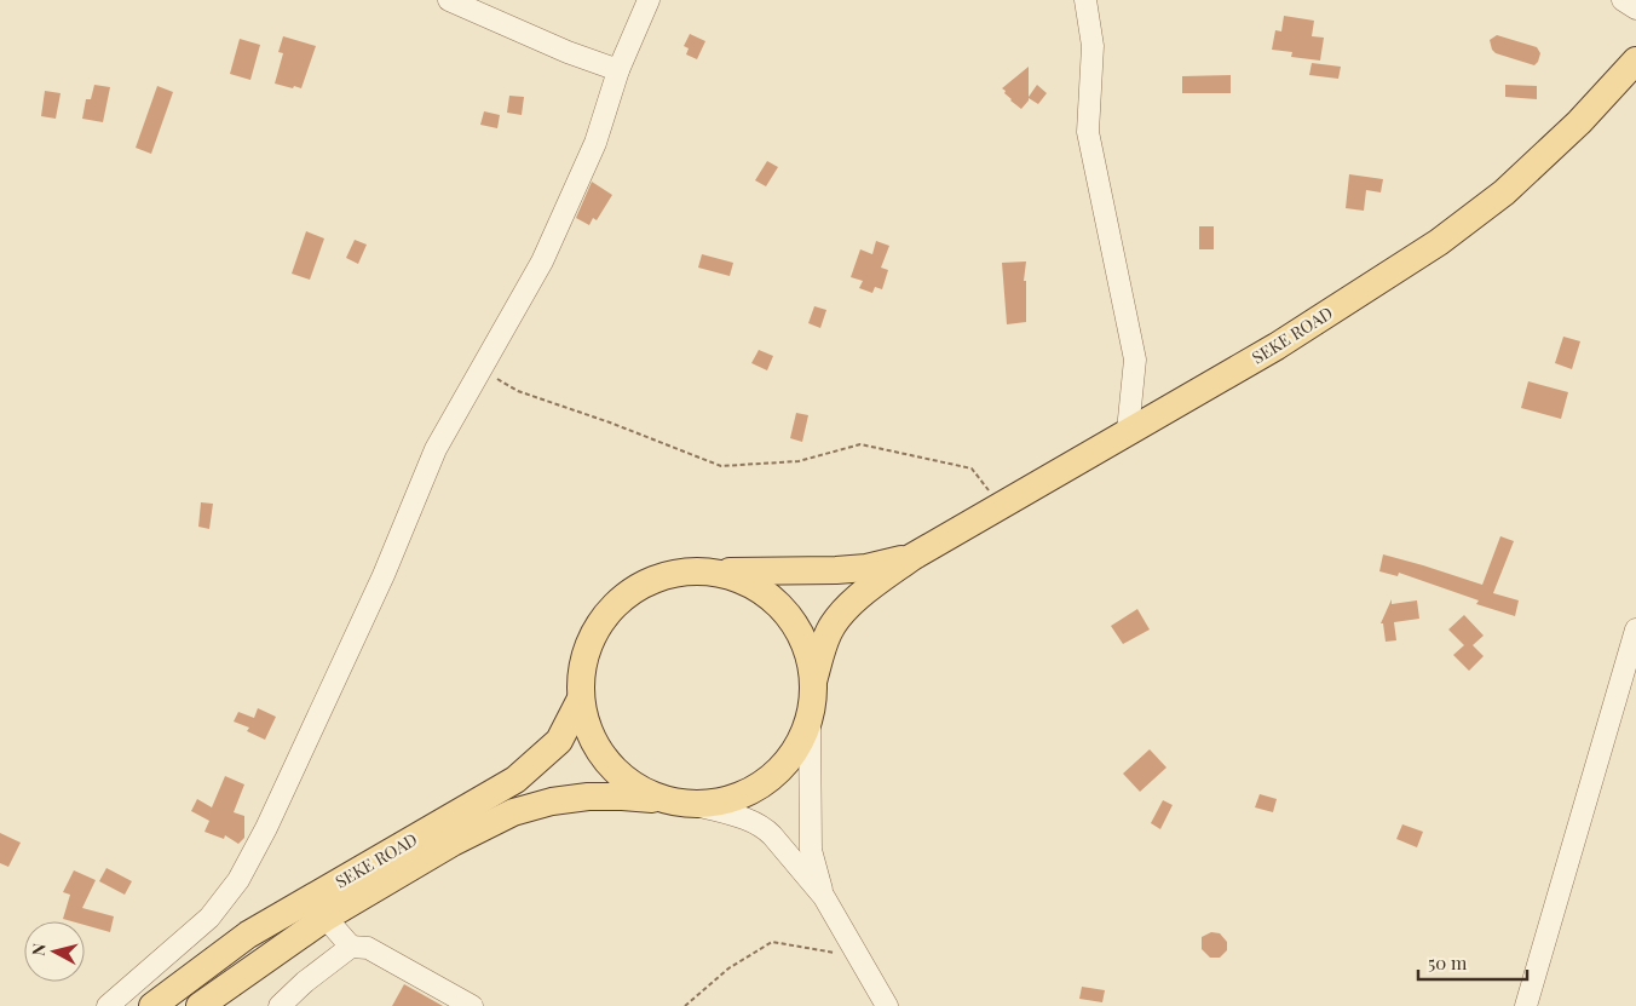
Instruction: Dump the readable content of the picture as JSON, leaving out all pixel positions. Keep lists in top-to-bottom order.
{
  "streets": {
    "main road": ["SEKE ROAD"]
  },
  "scale_bar": "50 m",
  "north": "left"
}
